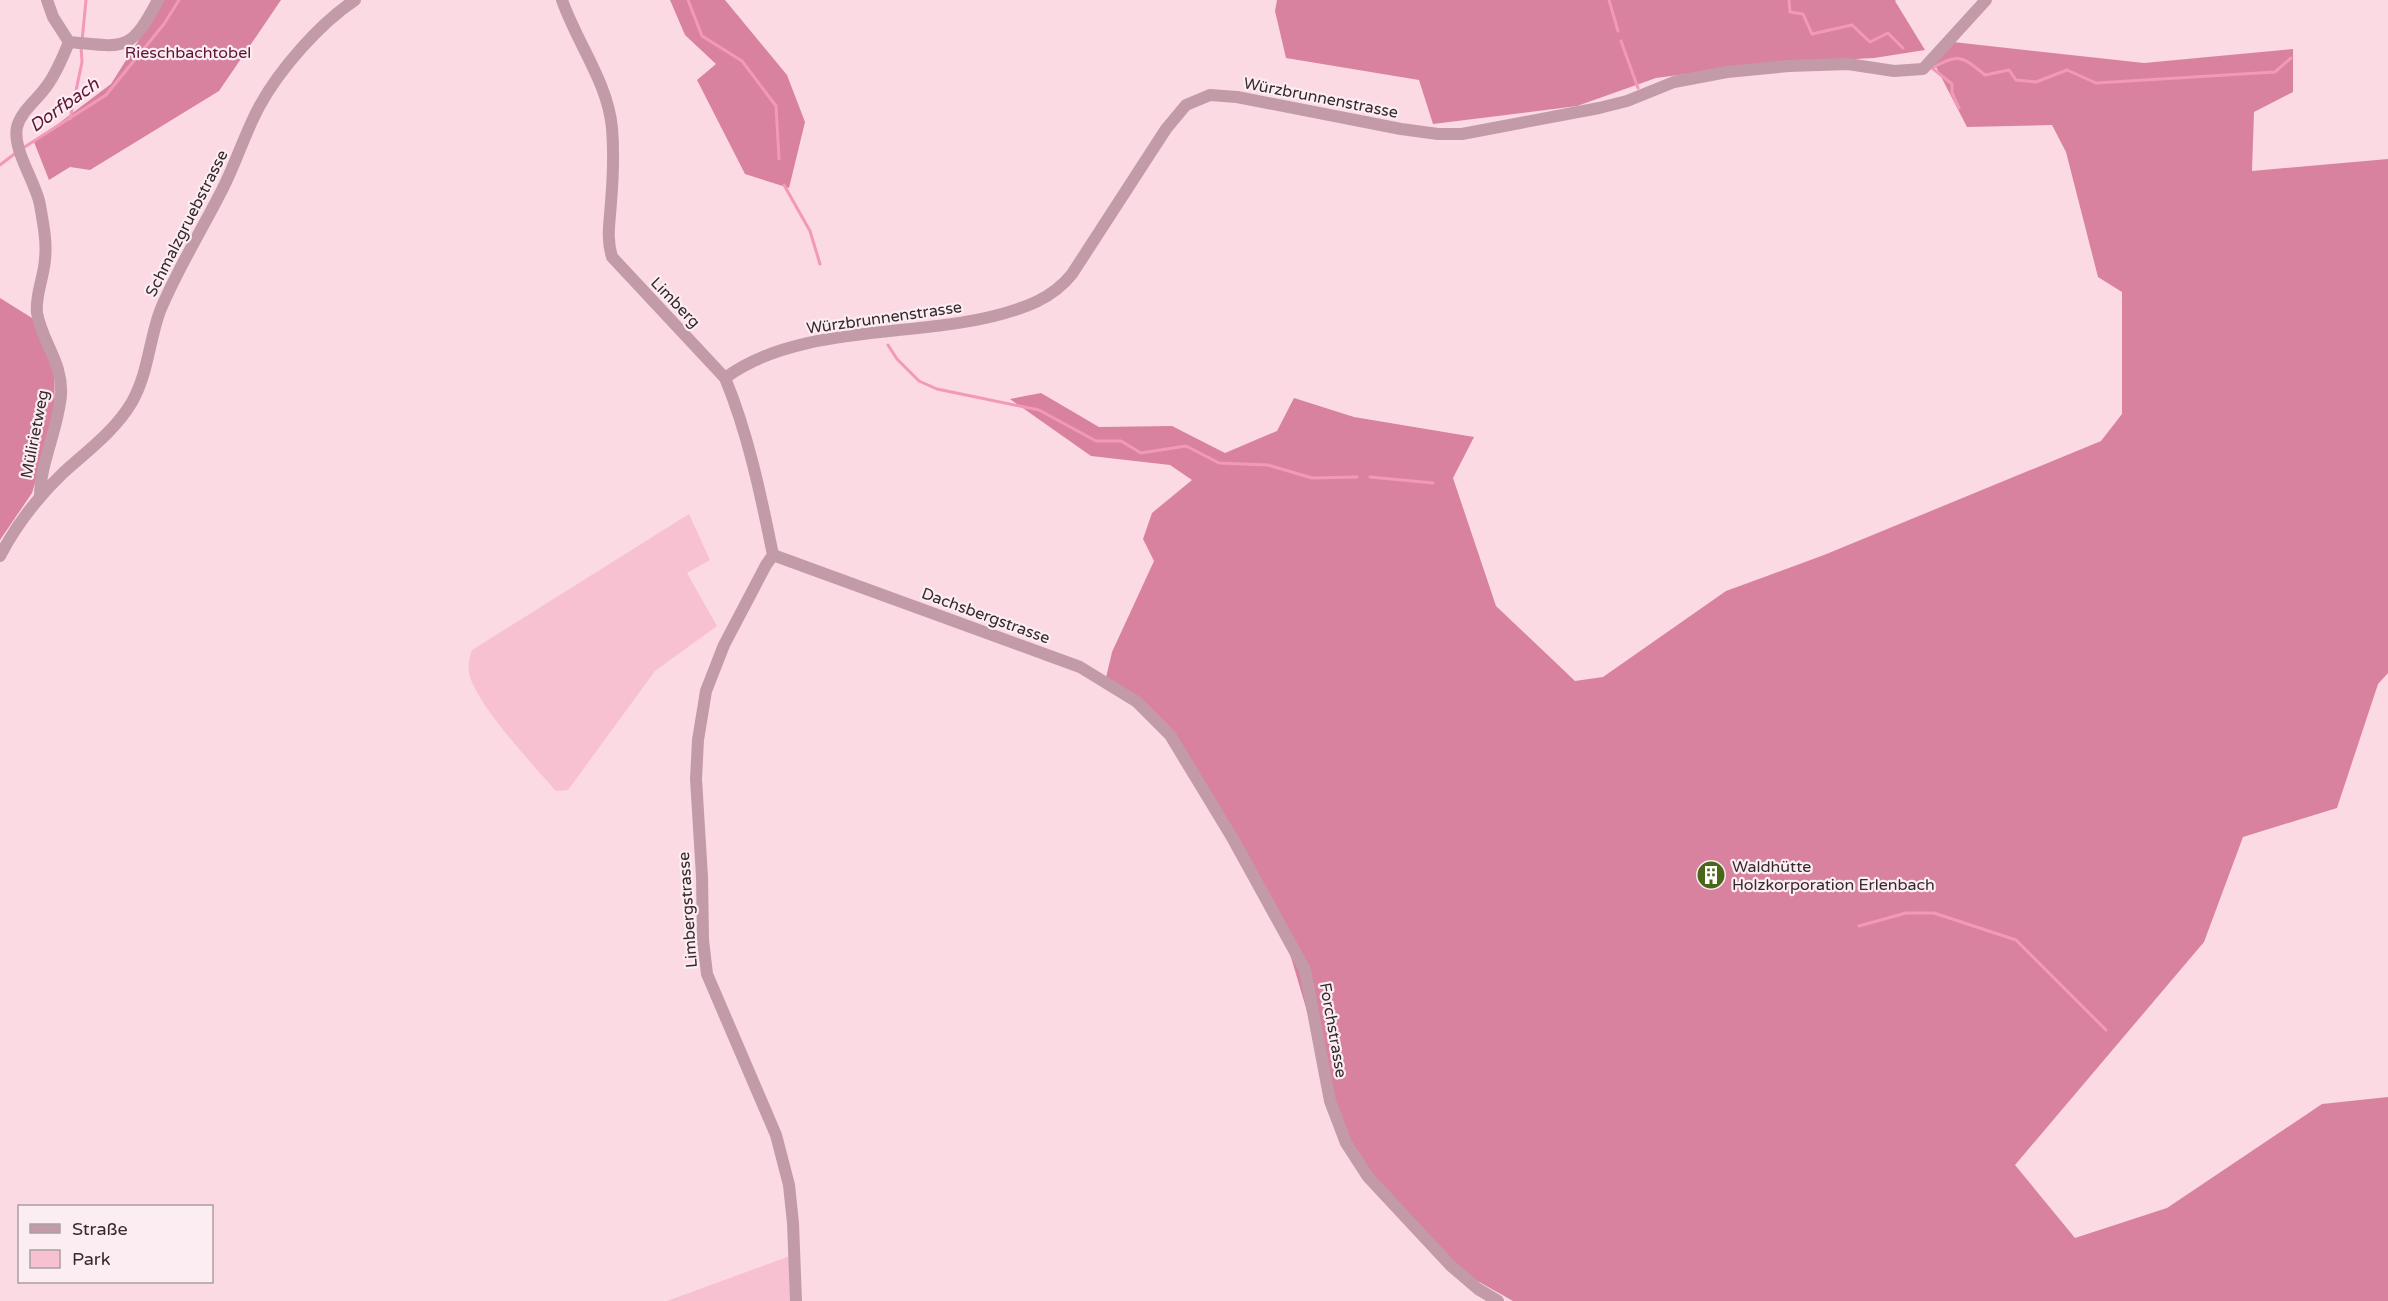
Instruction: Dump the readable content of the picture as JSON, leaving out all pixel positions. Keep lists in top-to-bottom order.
{
  "streets": {
    "street": [
      "Würzbrunnenstrasse",
      "Schmalzgruebstrasse",
      "Limberg",
      "Mülirietweg",
      "Dachsbergstrasse",
      "Limbergstrasse",
      "Forchstrasse"
    ]
  },
  "crossings": [
    ["Würzbrunnenstrasse", "Limberg"],
    ["Schmalzgruebstrasse", "Mülirietweg"],
    ["Limberg", "Dachsbergstrasse"],
    ["Limberg", "Limbergstrasse"],
    ["Dachsbergstrasse", "Limbergstrasse"],
    ["Dachsbergstrasse", "Forchstrasse"]
  ],
  "water": ["Dorfbach"],
  "parks": ["Rieschbachtobel"],
  "places": {
    "building": ["Waldhütte Holzkorporation Erlenbach"]
  },
  "legend": ["Straße", "Park"]
}
